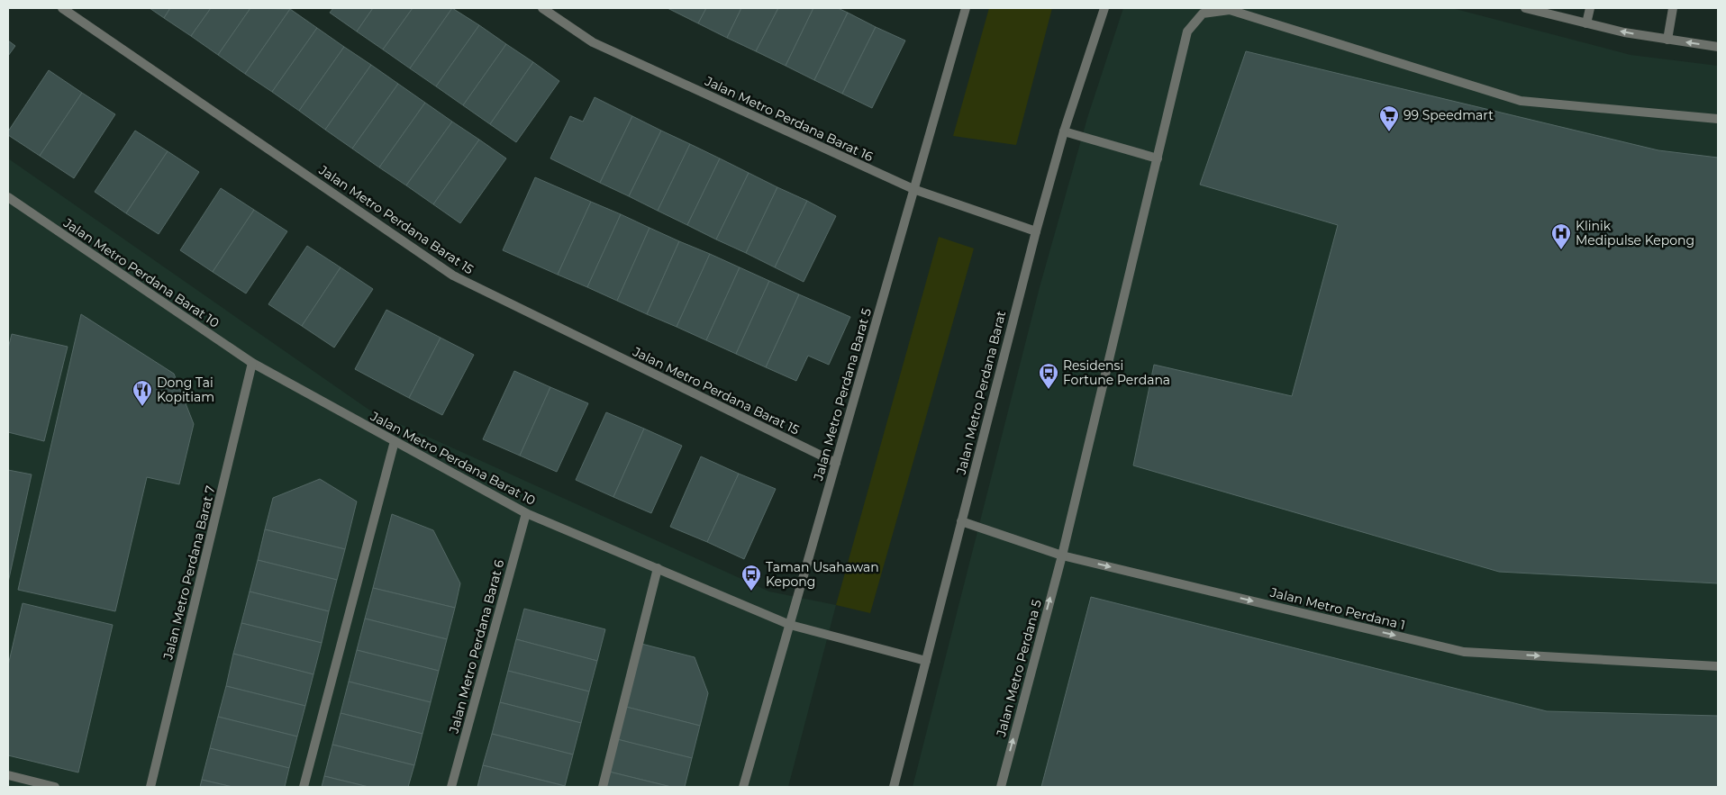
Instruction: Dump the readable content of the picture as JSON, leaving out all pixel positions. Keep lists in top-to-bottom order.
{
  "streets": {
    "street": [
      "Jalan Metro Perdana Barat 16",
      "Jalan Metro Perdana Barat 15",
      "Jalan Metro Perdana Barat 10",
      "Jalan Metro Perdana Barat",
      "Jalan Metro Perdana Barat 5",
      "Jalan Metro Perdana Barat 7",
      "Jalan Metro Perdana 1",
      "Jalan Metro Perdana Barat 6",
      "Jalan Metro Perdana 5"
    ]
  },
  "crossings": [
    ["Jalan Metro Perdana Barat 16", "Jalan Metro Perdana Barat"],
    ["Jalan Metro Perdana Barat 16", "Jalan Metro Perdana Barat 5"],
    ["Jalan Metro Perdana Barat 15", "Jalan Metro Perdana Barat 5"],
    ["Jalan Metro Perdana Barat 10", "Jalan Metro Perdana Barat"],
    ["Jalan Metro Perdana Barat 10", "Jalan Metro Perdana Barat 5"],
    ["Jalan Metro Perdana Barat 10", "Jalan Metro Perdana Barat 7"],
    ["Jalan Metro Perdana Barat 10", "Jalan Metro Perdana Barat 6"],
    ["Jalan Metro Perdana Barat", "Jalan Metro Perdana 1"],
    ["Jalan Metro Perdana 1", "Jalan Metro Perdana 5"]
  ],
  "one_way": ["Jalan Metro Perdana 1"],
  "places": {
    "supermarket": ["99 Speedmart"],
    "hospital": ["Klinik Medipulse Kepong"],
    "bus stop": ["Residensi Fortune Perdana", "Taman Usahawan Kepong"],
    "restaurant": ["Dong Tai Kopitiam"]
  }
}
